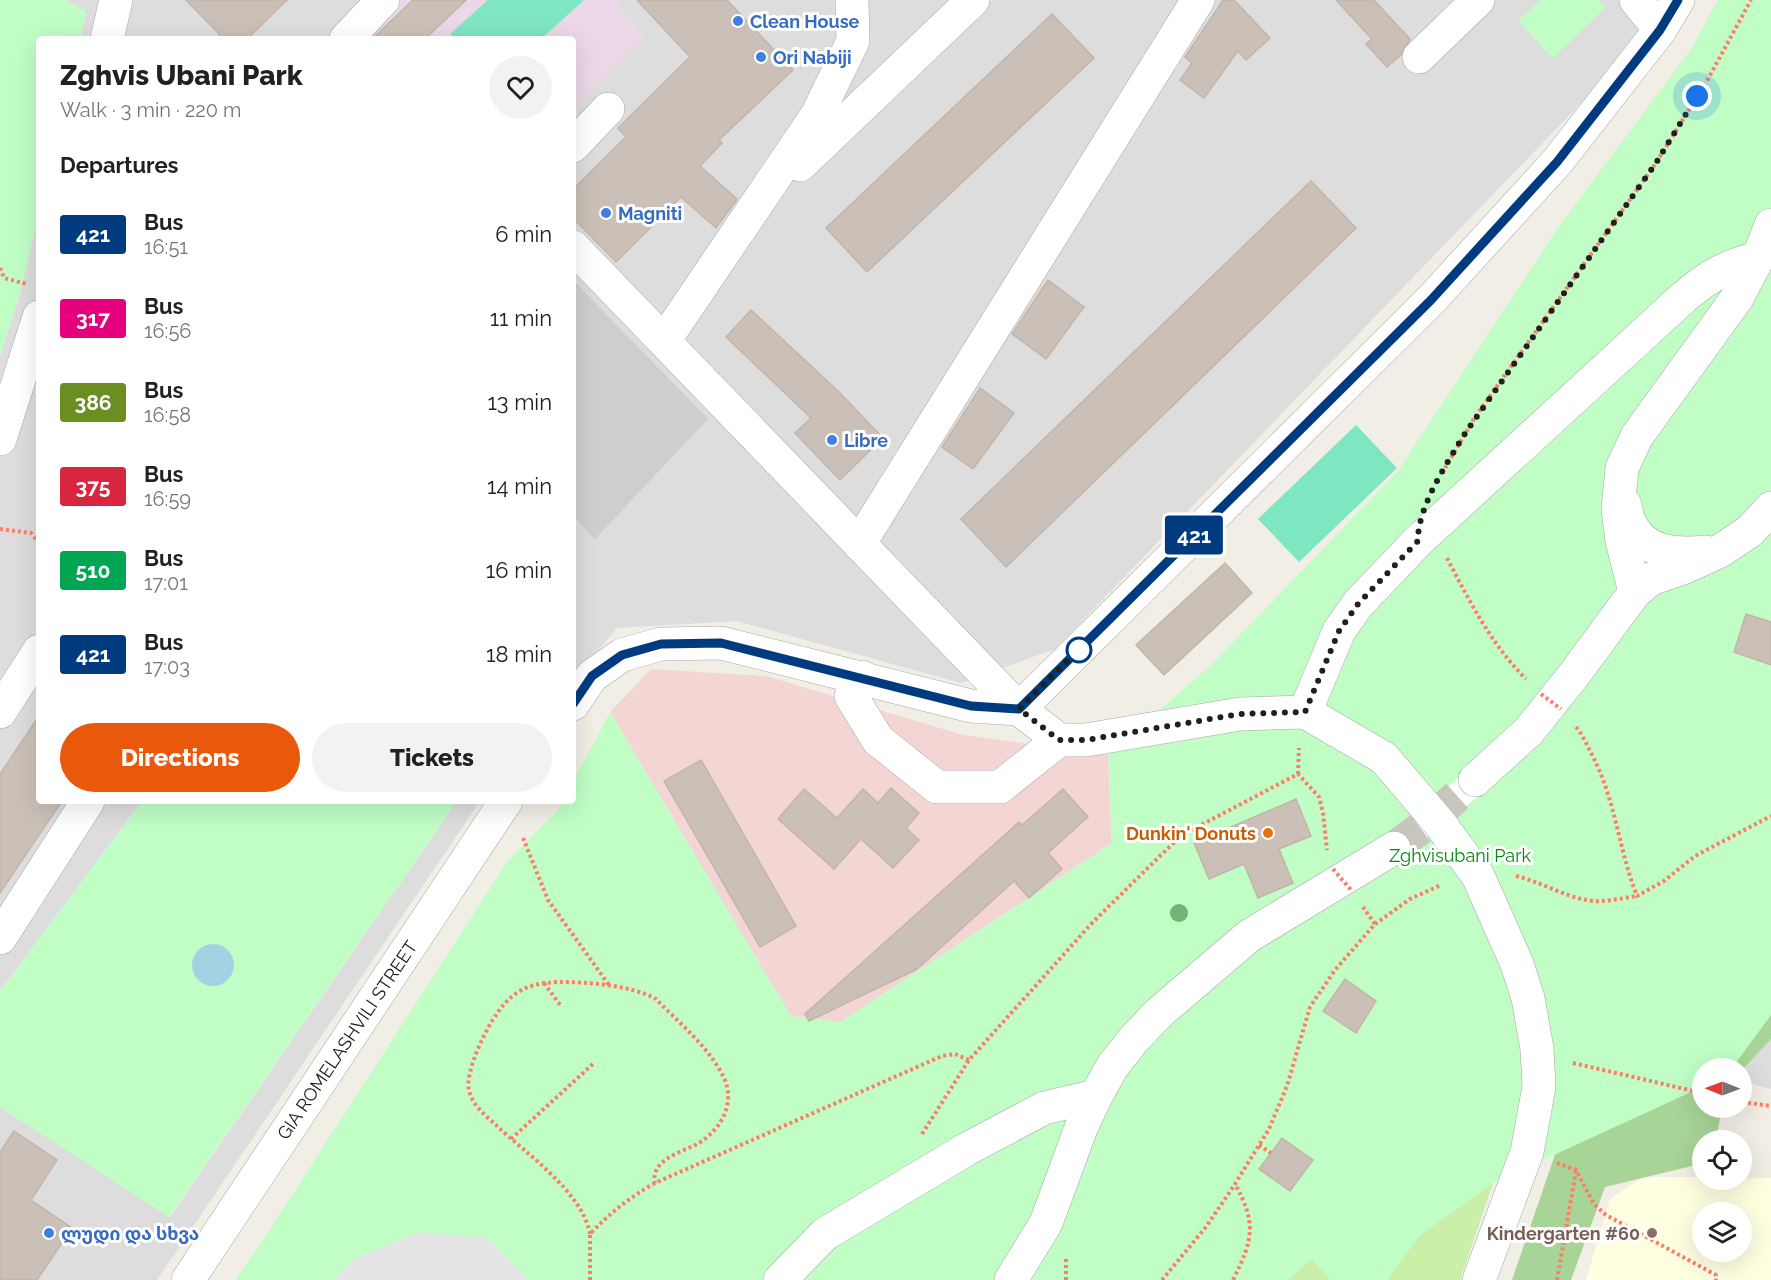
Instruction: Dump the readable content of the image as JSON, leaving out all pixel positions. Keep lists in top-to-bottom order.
{
  "streets": {
    "street": ["GIA ROMELASHVILI STREET"]
  },
  "parks": ["Zghvisubani Park"],
  "places": [
    "Clean House",
    "Ori Nabiji",
    "Magniti",
    "Libre",
    "Dunkin' Donuts",
    "ლუდი და სხვა",
    "Kindergarten #60"
  ],
  "lines": ["bus line 421"],
  "north": "left",
  "page": {
    "on_map": "421",
    "heading": [
      ["Zghvis Ubani Park", "Walk · 3 min · 220 m"],
      "Departures"
    ],
    "list": [
      {
        "mark": "421",
        "name": "Bus",
        "note": "16:51",
        "value": "6 min"
      },
      {
        "mark": "317",
        "name": "Bus",
        "note": "16:56",
        "value": "11 min"
      },
      {
        "mark": "386",
        "name": "Bus",
        "note": "16:58",
        "value": "13 min"
      },
      {
        "mark": "375",
        "name": "Bus",
        "note": "16:59",
        "value": "14 min"
      },
      {
        "mark": "510",
        "name": "Bus",
        "note": "17:01",
        "value": "16 min"
      },
      {
        "mark": "421",
        "name": "Bus",
        "note": "17:03",
        "value": "18 min"
      }
    ],
    "buttons": ["Directions", "Tickets"]
  }
}
